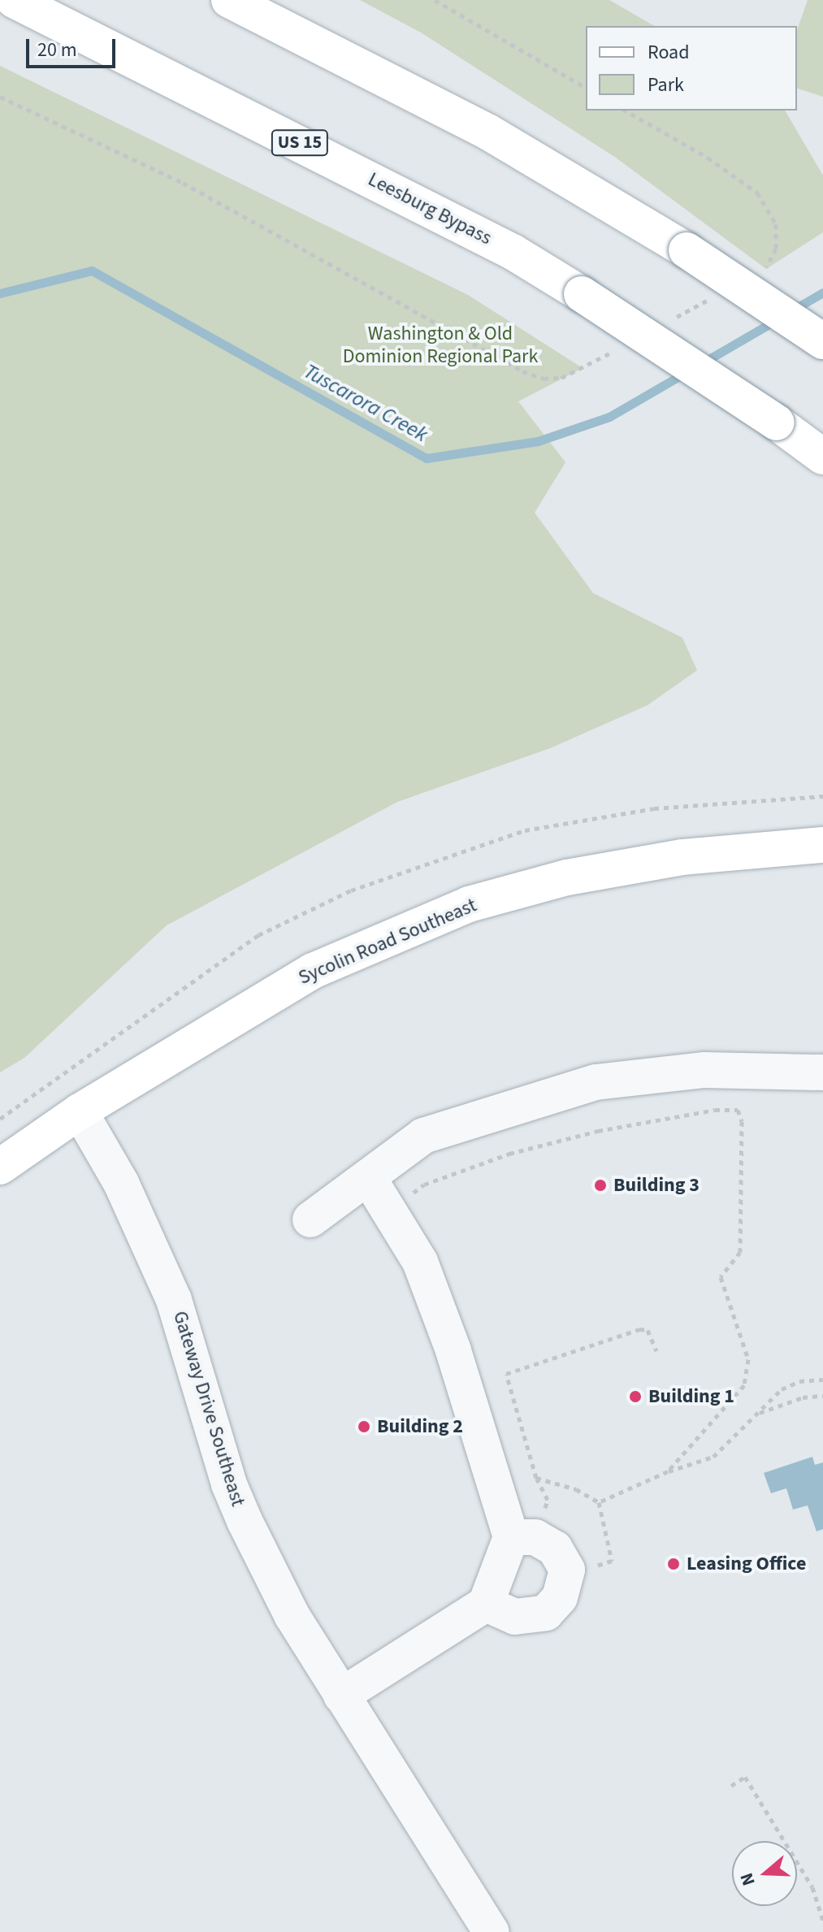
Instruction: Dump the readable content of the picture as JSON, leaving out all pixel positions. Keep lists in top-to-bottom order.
{
  "streets": {
    "main road": ["US 15", "Leesburg Bypass", "Sycolin Road Southeast"],
    "street": ["Gateway Drive Southeast"]
  },
  "crossings": [
    ["Sycolin Road Southeast", "Gateway Drive Southeast"]
  ],
  "water": ["Tuscarora Creek"],
  "parks": ["Washington & Old Dominion Regional Park"],
  "places": [
    "Building 3",
    "Building 1",
    "Building 2",
    "Leasing Office"
  ],
  "legend": ["Road", "Park"],
  "scale_bar": "20 m",
  "north": "left"
}
